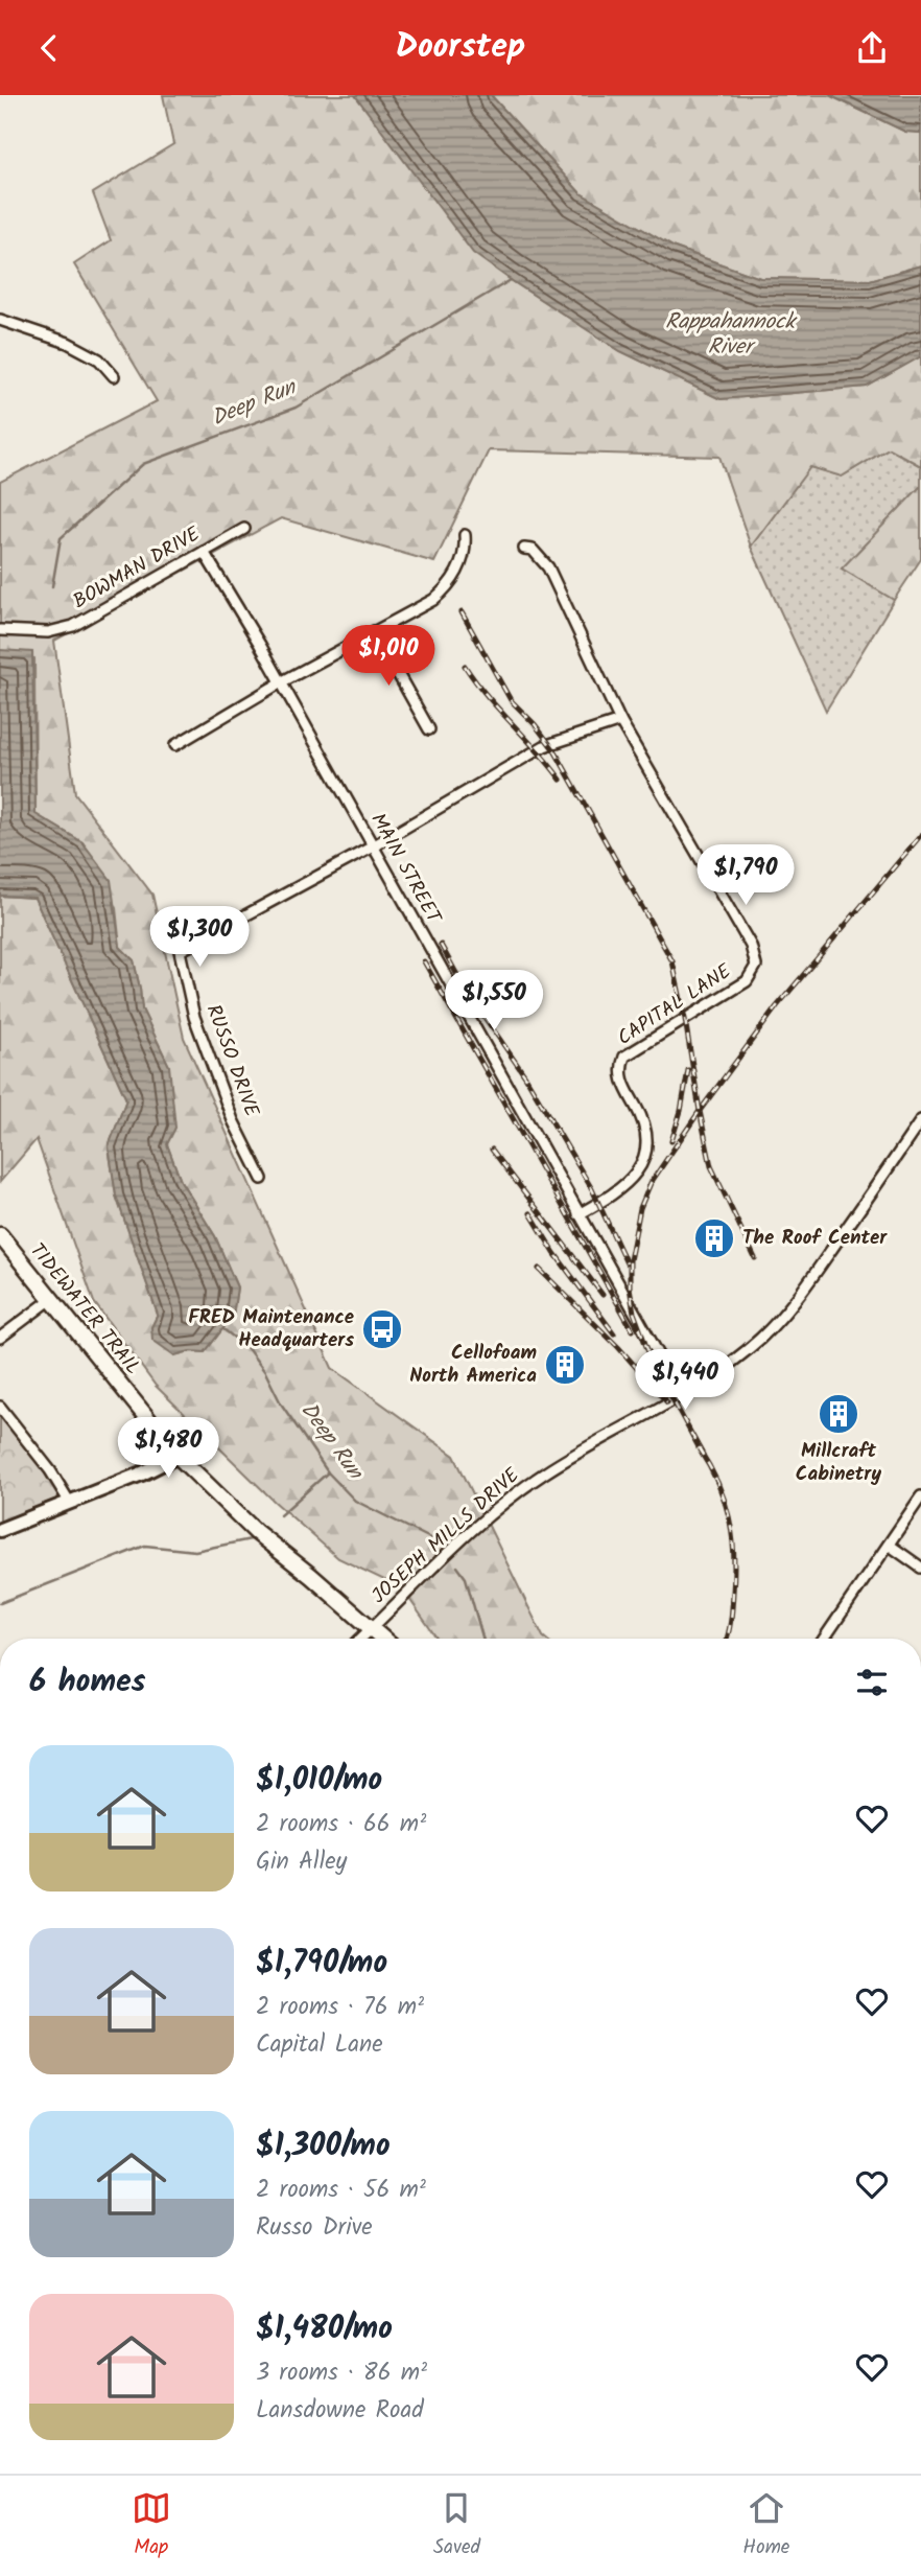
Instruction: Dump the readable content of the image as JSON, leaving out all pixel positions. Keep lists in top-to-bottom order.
{
  "streets": {
    "main road": ["TIDEWATER TRAIL"],
    "street": [
      "BOWMAN DRIVE",
      "MAIN STREET",
      "CAPITAL LANE",
      "RUSSO DRIVE",
      "JOSEPH MILLS DRIVE"
    ]
  },
  "crossings": [
    ["BOWMAN DRIVE", "MAIN STREET"],
    ["MAIN STREET", "CAPITAL LANE"],
    ["MAIN STREET", "RUSSO DRIVE"],
    ["MAIN STREET", "JOSEPH MILLS DRIVE"],
    ["TIDEWATER TRAIL", "JOSEPH MILLS DRIVE"]
  ],
  "water": ["Rappahannock River", "Deep Run"],
  "places": {
    "building": ["The Roof Center", "Cellofoam North America", "Millcraft Cabinetry"],
    "bus stop": ["FRED Maintenance Headquarters"]
  },
  "page": {
    "header": "Doorstep",
    "price": [
      "$1,010",
      "$1,790",
      "$1,300",
      "$1,550",
      "$1,440",
      "$1,480"
    ],
    "heading": "6 homes",
    "list": [
      {
        "name": "$1,010/mo",
        "note": "2 rooms · 66 m² · Gin Alley"
      },
      {
        "name": "$1,790/mo",
        "note": "2 rooms · 76 m² · Capital Lane"
      },
      {
        "name": "$1,300/mo",
        "note": "2 rooms · 56 m² · Russo Drive"
      },
      {
        "name": "$1,480/mo",
        "note": "3 rooms · 86 m² · Lansdowne Road"
      }
    ],
    "tabs": ["Map", "Saved", "Home"]
  }
}
